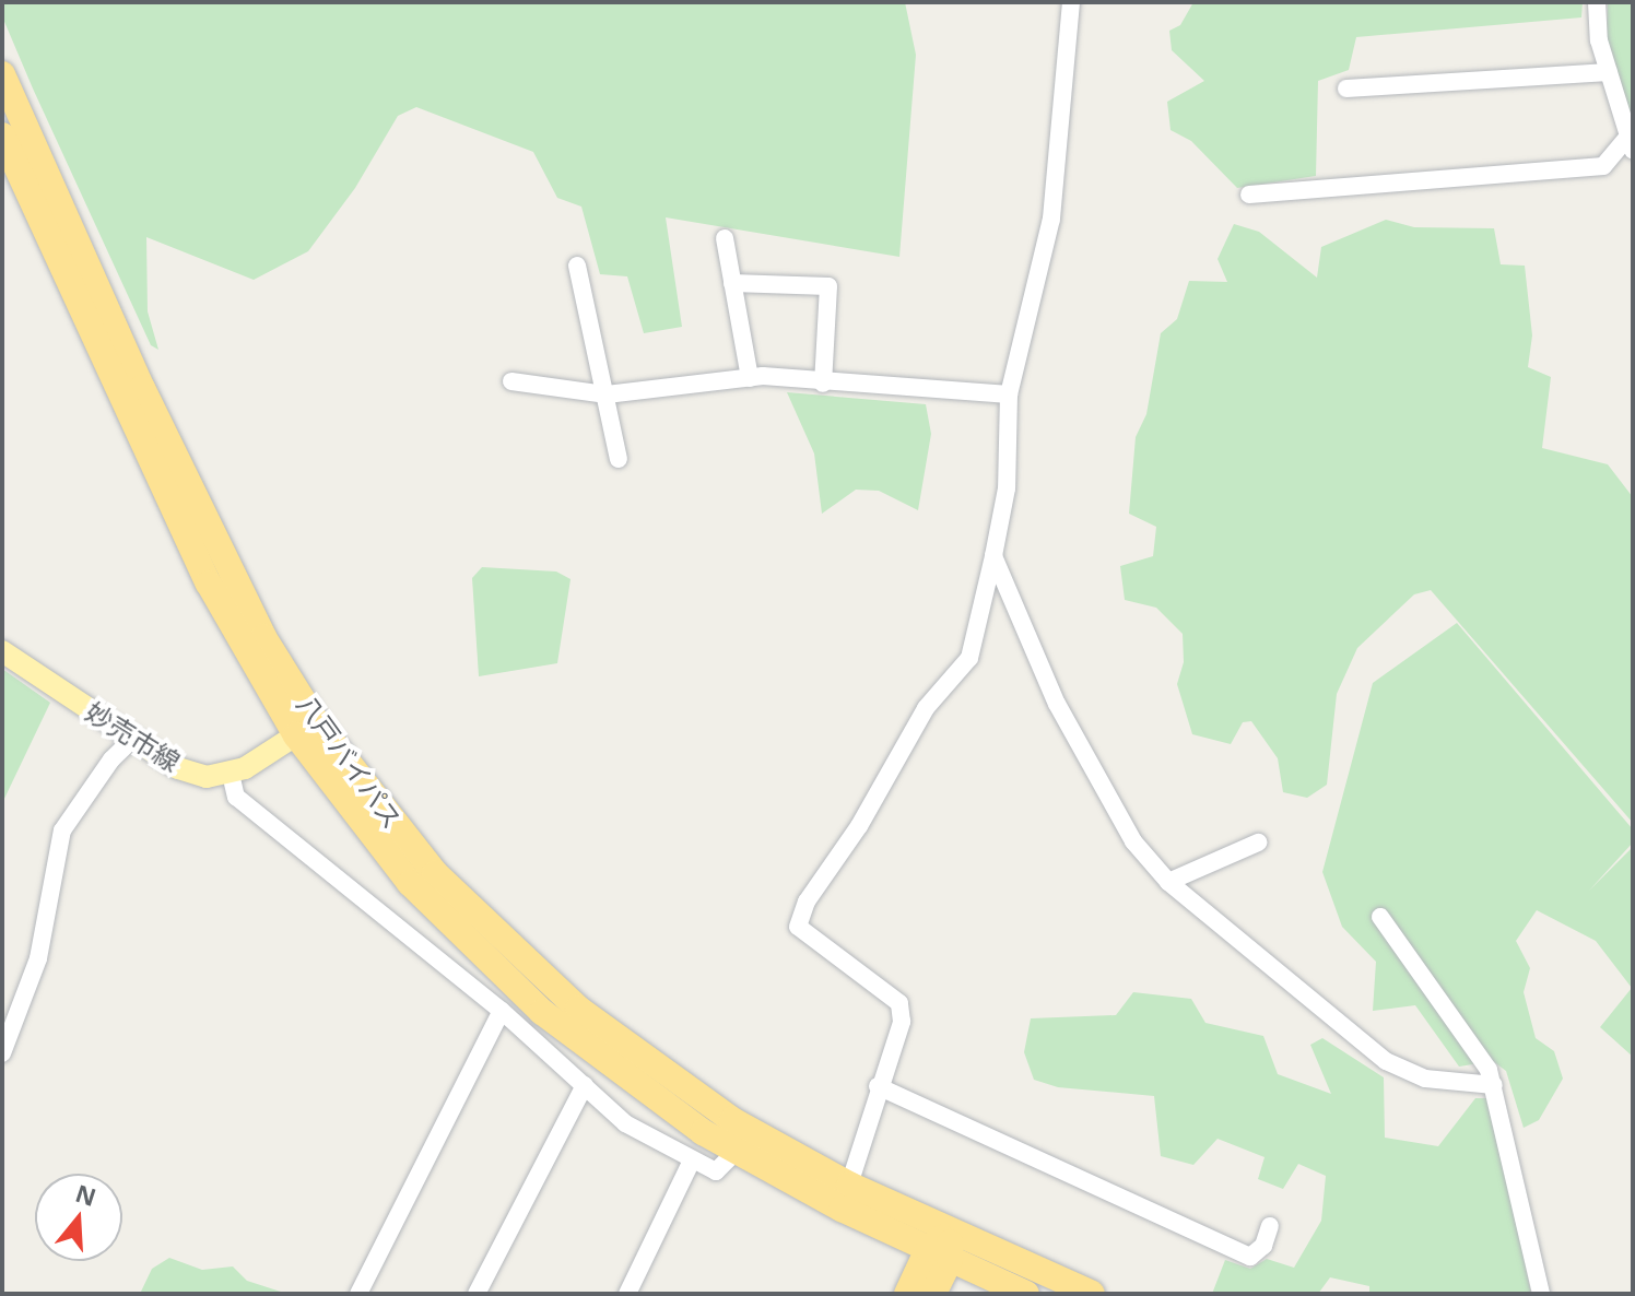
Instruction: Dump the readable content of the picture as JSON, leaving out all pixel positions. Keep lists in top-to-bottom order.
{
  "streets": {
    "highway": ["八戸バイパス"],
    "main road": ["妙売市線"]
  },
  "north": "top"
}
